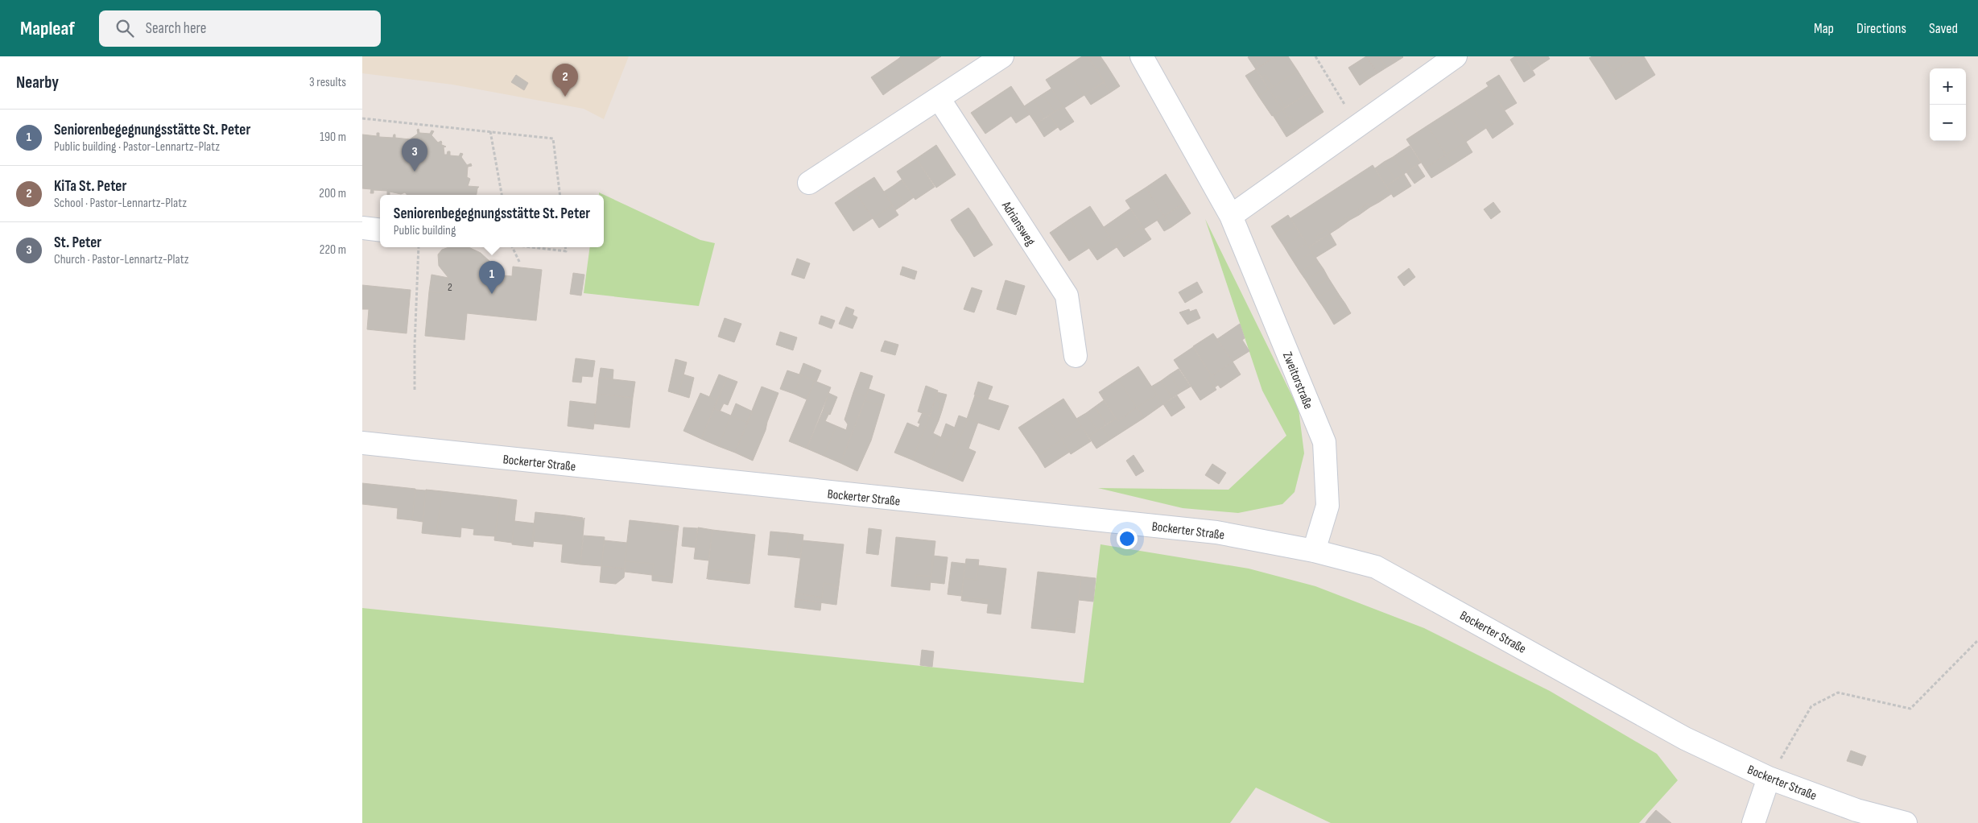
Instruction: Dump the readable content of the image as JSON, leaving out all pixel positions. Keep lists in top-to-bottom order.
{
  "streets": {
    "street": ["Adriansweg", "Zweitorstraße", "Bockerter Straße"]
  },
  "crossings": [
    ["Zweitorstraße", "Bockerter Straße"]
  ],
  "house_numbers": ["2"],
  "page": {
    "header": "Mapleaf",
    "search": "Search here",
    "nav": ["Map", "Directions", "Saved"],
    "heading": ["Nearby", "3 results"],
    "pins": ["2", "3", "1"],
    "map_buttons": ["+", "−"],
    "list": [
      {
        "mark": "1",
        "name": "Seniorenbegegnungsstätte St. Peter",
        "note": "Public building · Pastor-Lennartz-Platz",
        "value": "190 m"
      },
      {
        "mark": "2",
        "name": "KiTa St. Peter",
        "note": "School · Pastor-Lennartz-Platz",
        "value": "200 m"
      },
      {
        "mark": "3",
        "name": "St. Peter",
        "note": "Church · Pastor-Lennartz-Platz",
        "value": "220 m"
      }
    ],
    "popup": ["Seniorenbegegnungsstätte St. Peter", "Public building"]
  }
}
